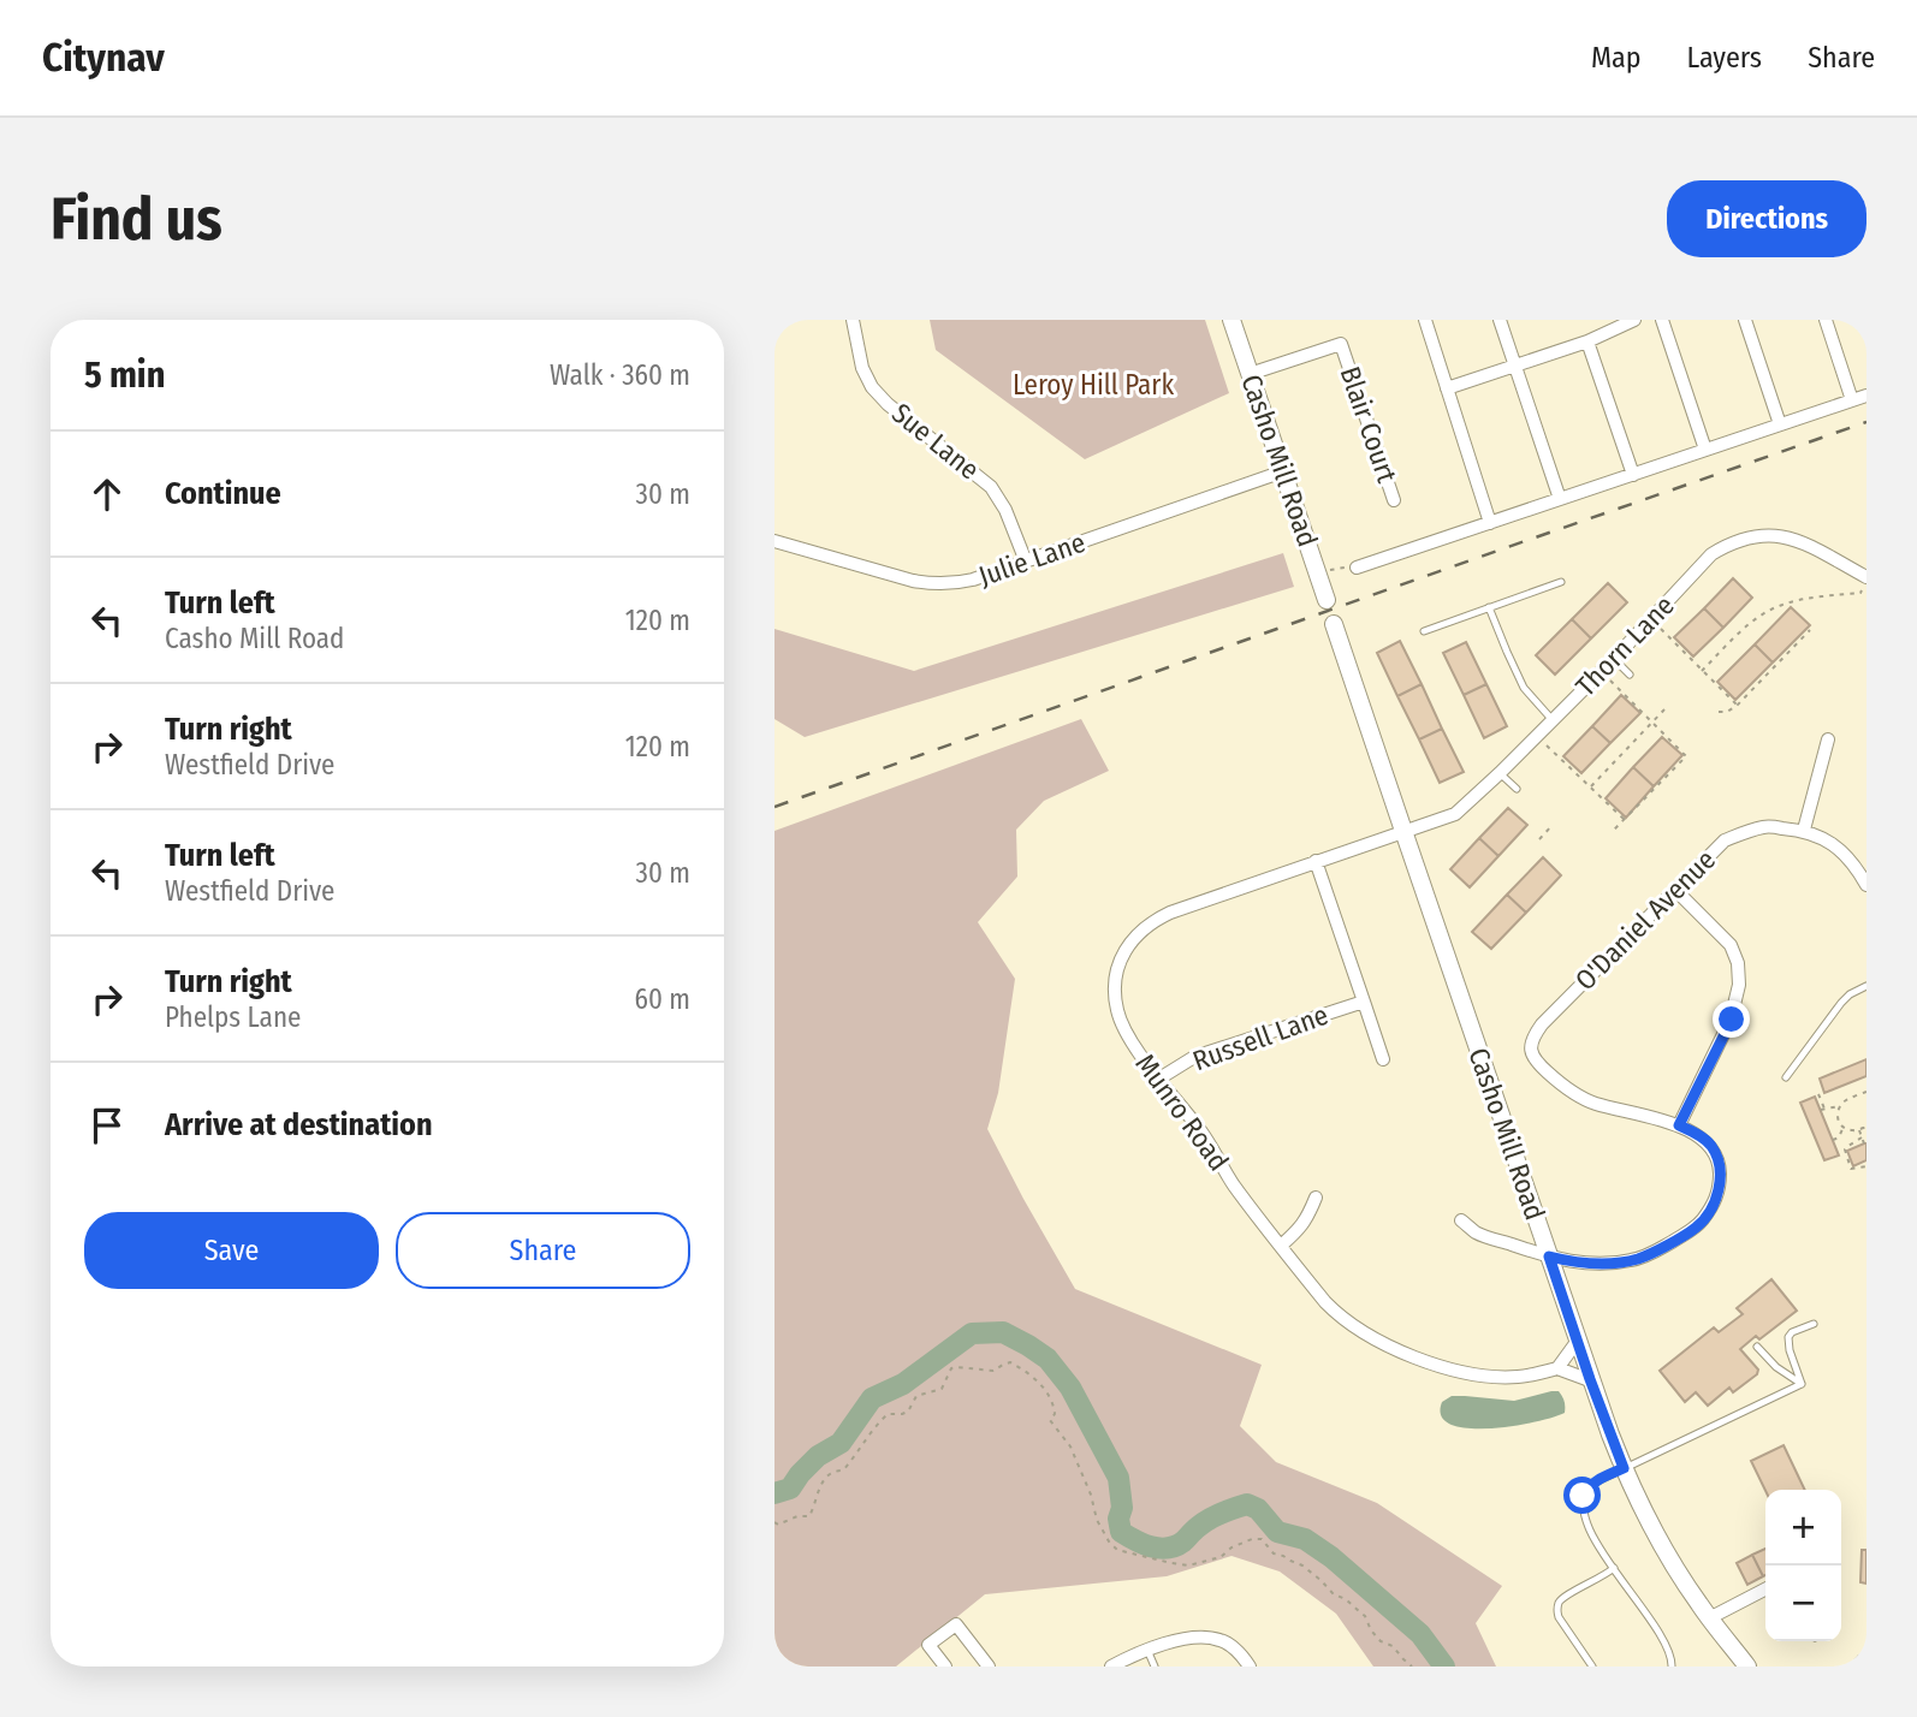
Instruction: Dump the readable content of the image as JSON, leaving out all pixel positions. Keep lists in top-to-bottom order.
{
  "streets": {
    "street": [
      "Blair Court",
      "Sue Lane",
      "Casho Mill Road",
      "Julie Lane",
      "Thorn Lane",
      "O'Daniel Avenue",
      "Russell Lane",
      "Munro Road"
    ]
  },
  "crossings": [
    ["Blair Court", "Casho Mill Road"],
    ["Sue Lane", "Julie Lane"],
    ["Casho Mill Road", "Julie Lane"],
    ["Casho Mill Road", "Thorn Lane"],
    ["Casho Mill Road", "Munro Road"],
    ["Thorn Lane", "Munro Road"],
    ["Russell Lane", "Munro Road"]
  ],
  "parks": ["Leroy Hill Park"],
  "page": {
    "header": "Citynav",
    "nav": ["Map", "Layers", "Share"],
    "buttons": [
      "Directions",
      ["Save", "Share"]
    ],
    "title": "Find us",
    "heading": ["5 min", "Walk · 360 m"],
    "list": [
      ["Continue", "30 m"],
      ["Turn left", "Casho Mill Road", "120 m"],
      ["Turn right", "Westfield Drive", "120 m"],
      ["Turn left", "Westfield Drive", "30 m"],
      ["Turn right", "Phelps Lane", "60 m"],
      "Arrive at destination"
    ],
    "map_buttons": ["+", "−"]
  }
}
